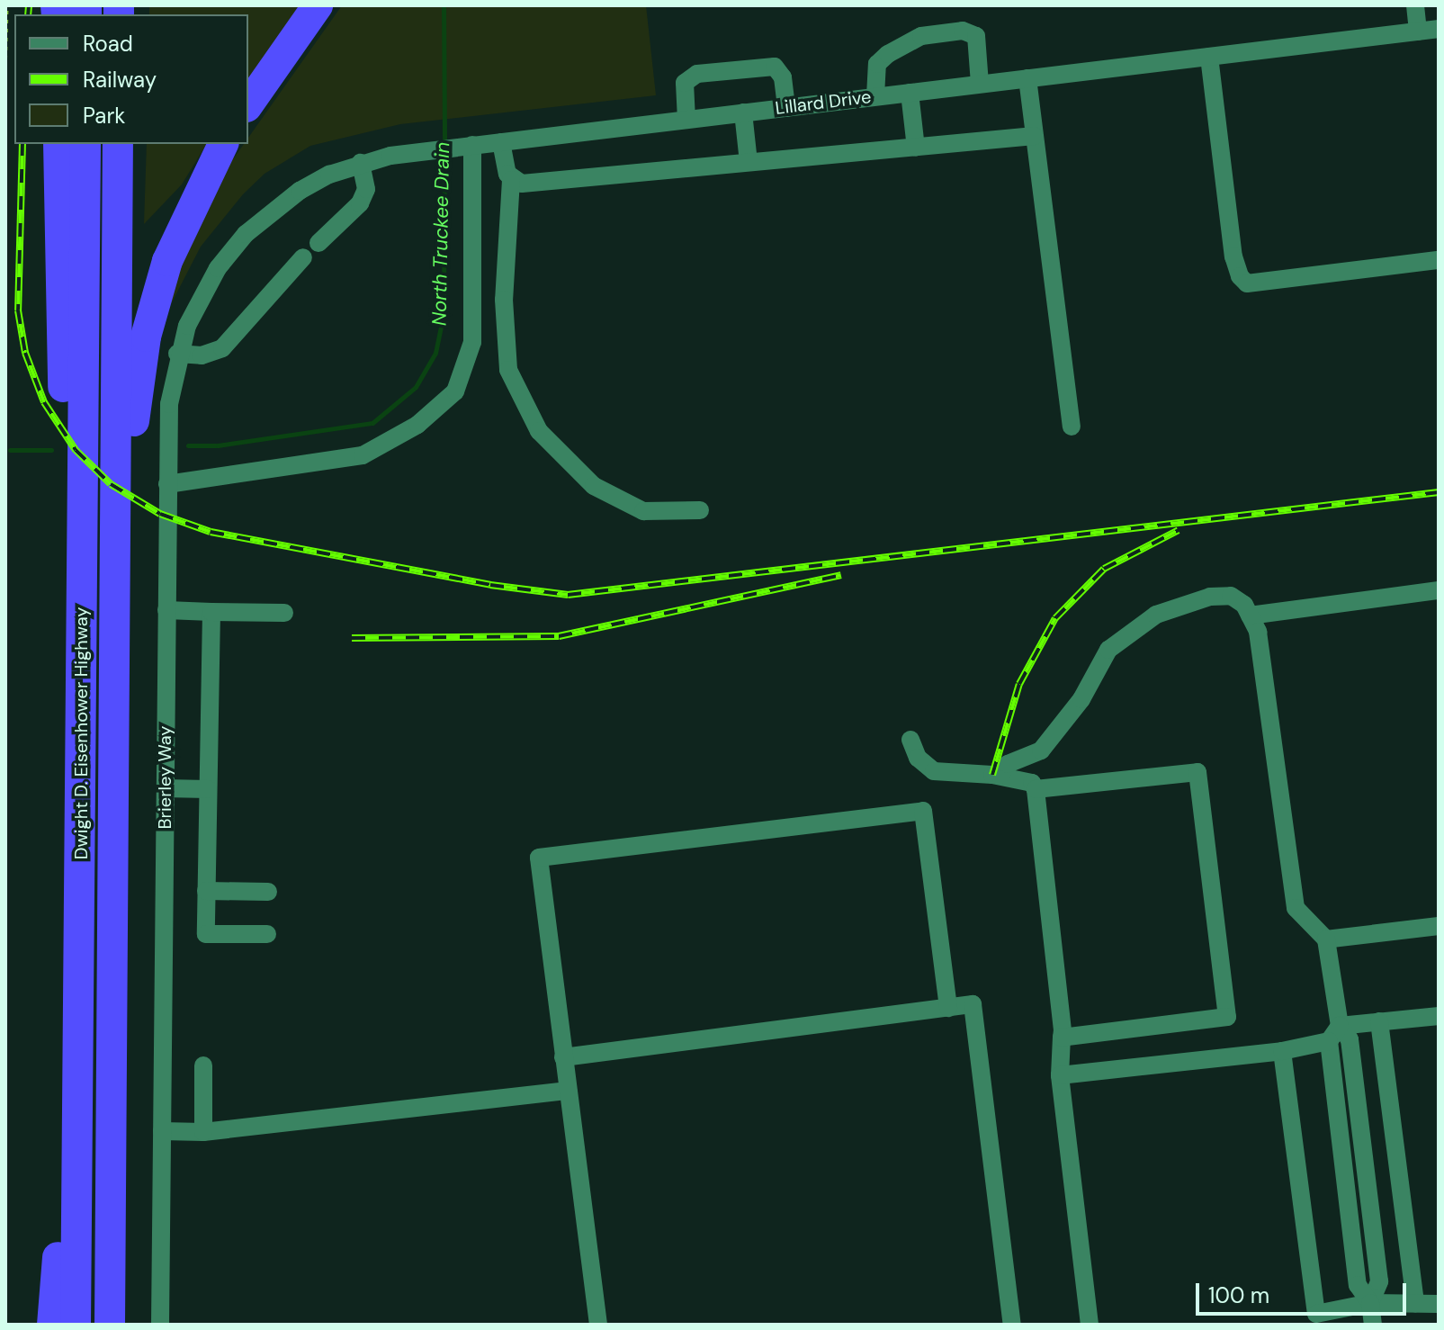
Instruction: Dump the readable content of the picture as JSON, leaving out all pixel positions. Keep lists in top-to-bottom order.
{
  "streets": {
    "highway": ["Dwight D. Eisenhower Highway"],
    "street": ["Lillard Drive", "Brierley Way"]
  },
  "crossings": [
    ["Lillard Drive", "Brierley Way"]
  ],
  "water": ["North Truckee Drain"],
  "legend": ["Road", "Railway", "Park"],
  "scale_bar": "100 m"
}
